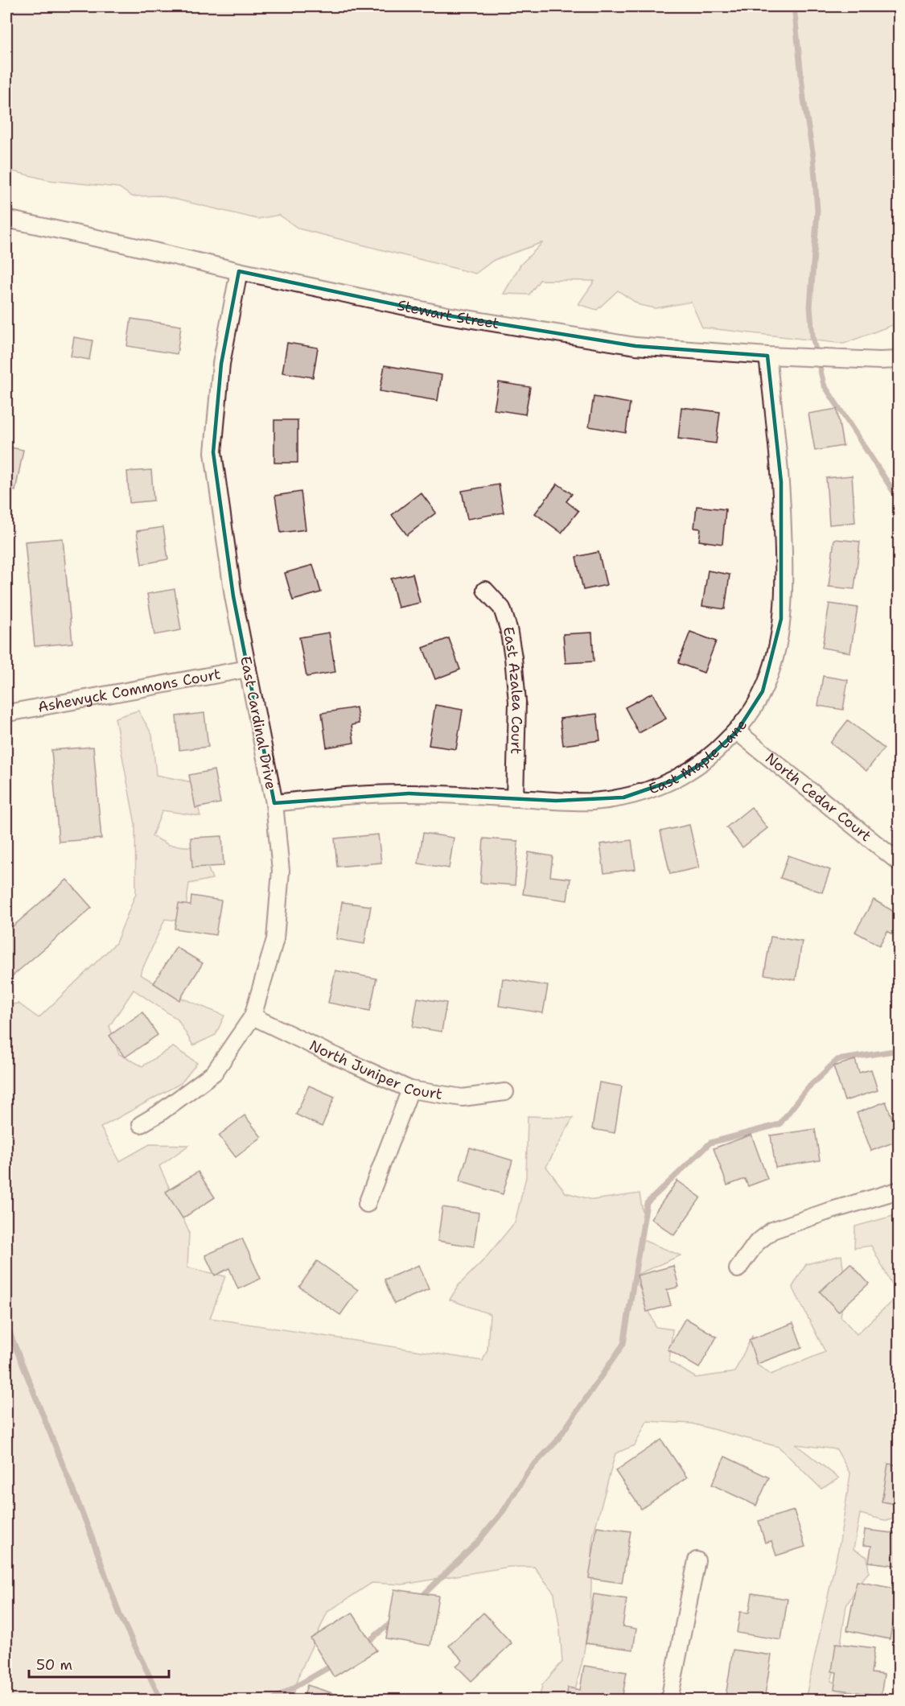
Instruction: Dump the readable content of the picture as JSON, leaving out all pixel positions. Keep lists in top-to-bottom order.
{
  "streets": {
    "street": [
      "Stewart Street",
      "Ashewyck Commons Court",
      "East Azalea Court",
      "East Cardinal Drive",
      "East Maple Lane",
      "North Cedar Court",
      "North Juniper Court"
    ]
  },
  "crossings": [
    ["Stewart Street", "East Cardinal Drive"],
    ["Stewart Street", "East Maple Lane"],
    ["Ashewyck Commons Court", "East Cardinal Drive"],
    ["East Azalea Court", "East Maple Lane"],
    ["East Cardinal Drive", "East Maple Lane"],
    ["East Cardinal Drive", "North Juniper Court"],
    ["East Maple Lane", "North Cedar Court"]
  ],
  "scale_bar": "50 m"
}
